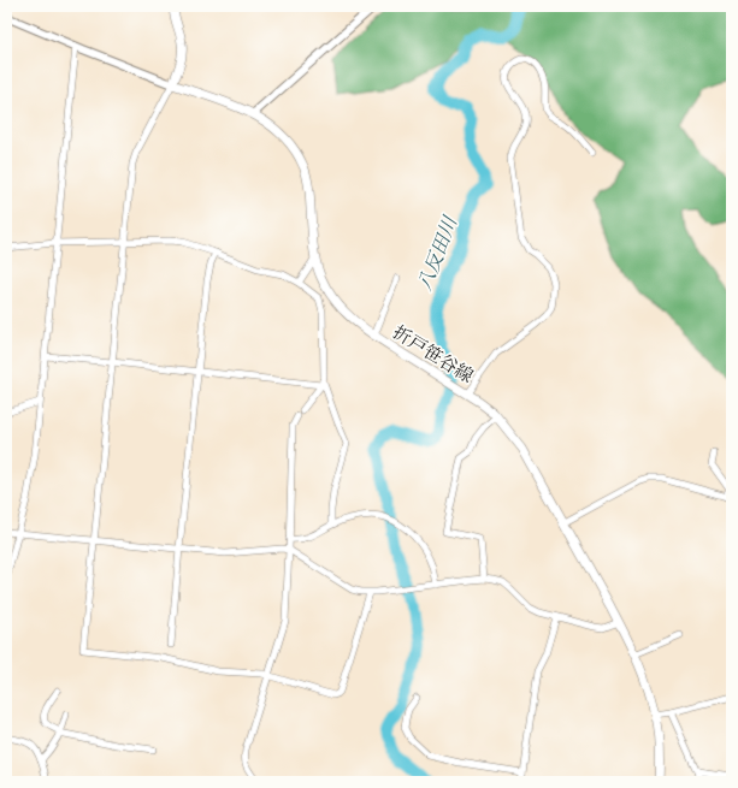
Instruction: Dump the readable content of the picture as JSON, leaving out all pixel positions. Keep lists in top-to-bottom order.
{
  "streets": {
    "main road": ["折戸笹谷線"]
  },
  "water": ["八反田川"]
}
